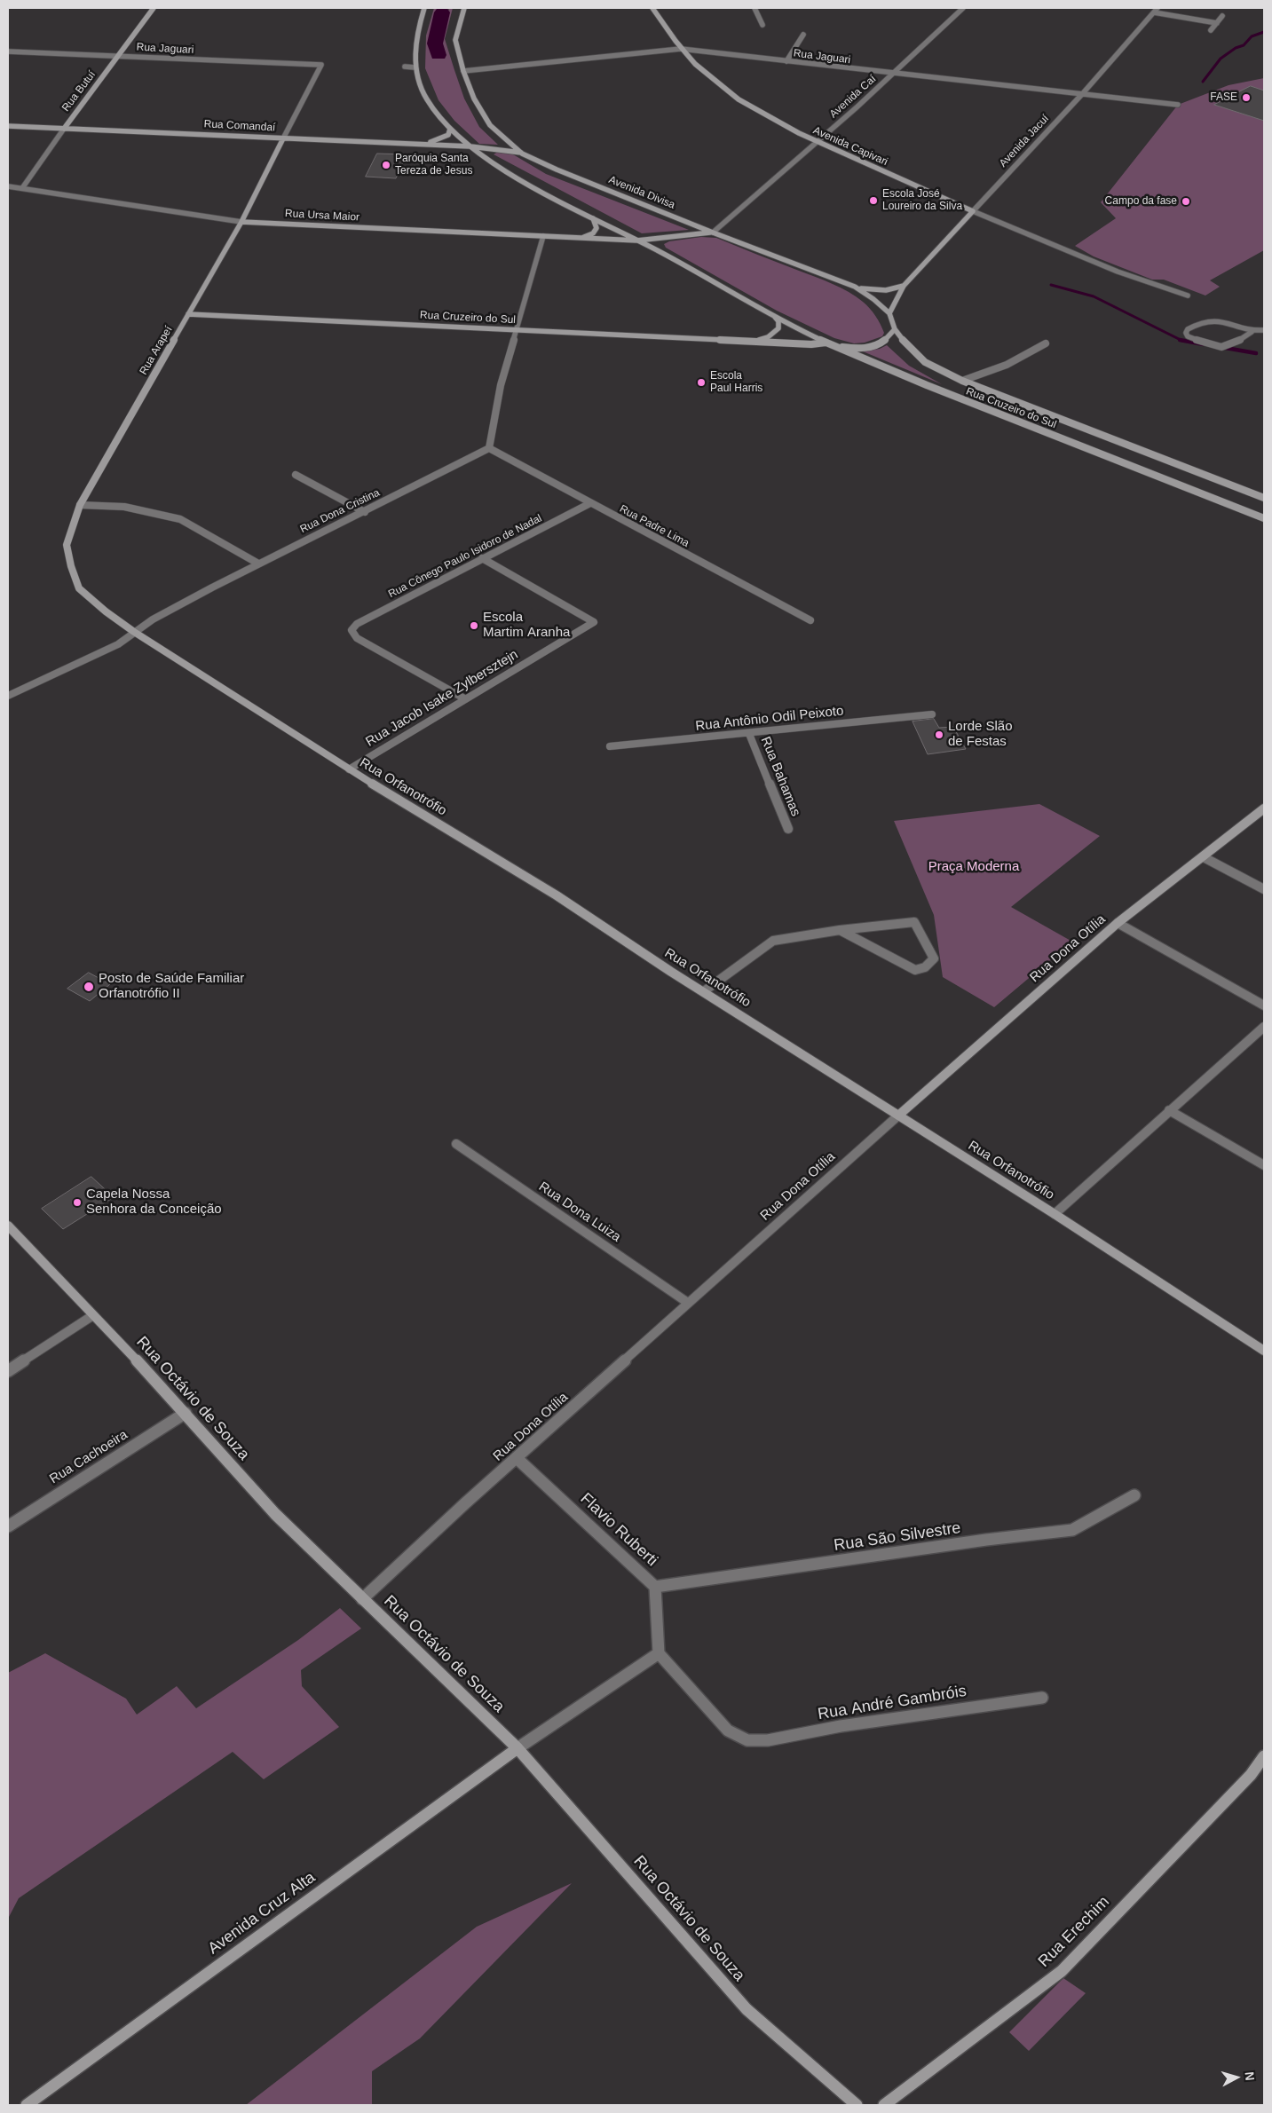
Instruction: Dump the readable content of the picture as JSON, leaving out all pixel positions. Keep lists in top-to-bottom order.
{
  "streets": {
    "street": [
      "Rua Jaguari",
      "Rua Butuí",
      "Avenida Caí",
      "Rua Comandaí",
      "Avenida Jacuí",
      "Avenida Capivari",
      "Avenida Divisa",
      "Rua Ursa Maior",
      "Rua Cruzeiro do Sul",
      "Rua Arapeí",
      "Rua Dona Cristina",
      "Rua Padre Lima",
      "Rua Cônego Paulo Isidoro de Nadal",
      "Rua Jacob Isake Zylbersztejn",
      "Rua Antônio Odil Peixoto",
      "Rua Bahamas",
      "Rua Orfanotrófio",
      "Rua Dona Otília",
      "Rua Dona Luiza",
      "Rua Octávio de Souza",
      "Rua Cachoeira",
      "Flavio Ruberti",
      "Rua São Silvestre",
      "Rua André Gambróis",
      "Avenida Cruz Alta",
      "Rua Erechim"
    ]
  },
  "crossings": [
    ["Rua Jaguari", "Rua Butuí"],
    ["Rua Jaguari", "Avenida Caí"],
    ["Rua Jaguari", "Avenida Jacuí"],
    ["Rua Jaguari", "Avenida Capivari"],
    ["Rua Jaguari", "Avenida Divisa"],
    ["Rua Jaguari", "Rua Arapeí"],
    ["Rua Butuí", "Rua Comandaí"],
    ["Rua Butuí", "Rua Ursa Maior"],
    ["Avenida Caí", "Avenida Capivari"],
    ["Avenida Caí", "Avenida Divisa"],
    ["Avenida Caí", "Rua Ursa Maior"],
    ["Rua Comandaí", "Avenida Divisa"],
    ["Rua Comandaí", "Rua Arapeí"],
    ["Avenida Jacuí", "Avenida Capivari"],
    ["Avenida Jacuí", "Avenida Divisa"],
    ["Avenida Divisa", "Rua Ursa Maior"],
    ["Rua Ursa Maior", "Rua Arapeí"],
    ["Rua Cruzeiro do Sul", "Rua Arapeí"],
    ["Rua Arapeí", "Rua Dona Cristina"],
    ["Rua Arapeí", "Rua Orfanotrófio"],
    ["Rua Dona Cristina", "Rua Padre Lima"],
    ["Rua Dona Cristina", "Rua Orfanotrófio"],
    ["Rua Padre Lima", "Rua Cônego Paulo Isidoro de Nadal"],
    ["Rua Cônego Paulo Isidoro de Nadal", "Rua Jacob Isake Zylbersztejn"],
    ["Rua Jacob Isake Zylbersztejn", "Rua Orfanotrófio"],
    ["Rua Antônio Odil Peixoto", "Rua Bahamas"],
    ["Rua Orfanotrófio", "Rua Dona Otília"],
    ["Rua Dona Otília", "Rua Dona Luiza"],
    ["Rua Dona Otília", "Rua Octávio de Souza"],
    ["Rua Dona Otília", "Flavio Ruberti"],
    ["Rua Octávio de Souza", "Rua Cachoeira"],
    ["Rua Octávio de Souza", "Avenida Cruz Alta"],
    ["Flavio Ruberti", "Rua São Silvestre"],
    ["Flavio Ruberti", "Rua André Gambróis"]
  ],
  "parks": ["Praça Moderna"],
  "places": [
    "FASE",
    "Paróquia Santa Tereza de Jesus",
    "Escola José Loureiro da Silva",
    "Campo da fase",
    "Escola Paul Harris",
    "Escola Martim Aranha",
    "Lorde Slão de Festas",
    "Posto de Saúde Familiar Orfanotrófio II",
    "Capela Nossa Senhora da Conceição"
  ],
  "north": "right"
}
